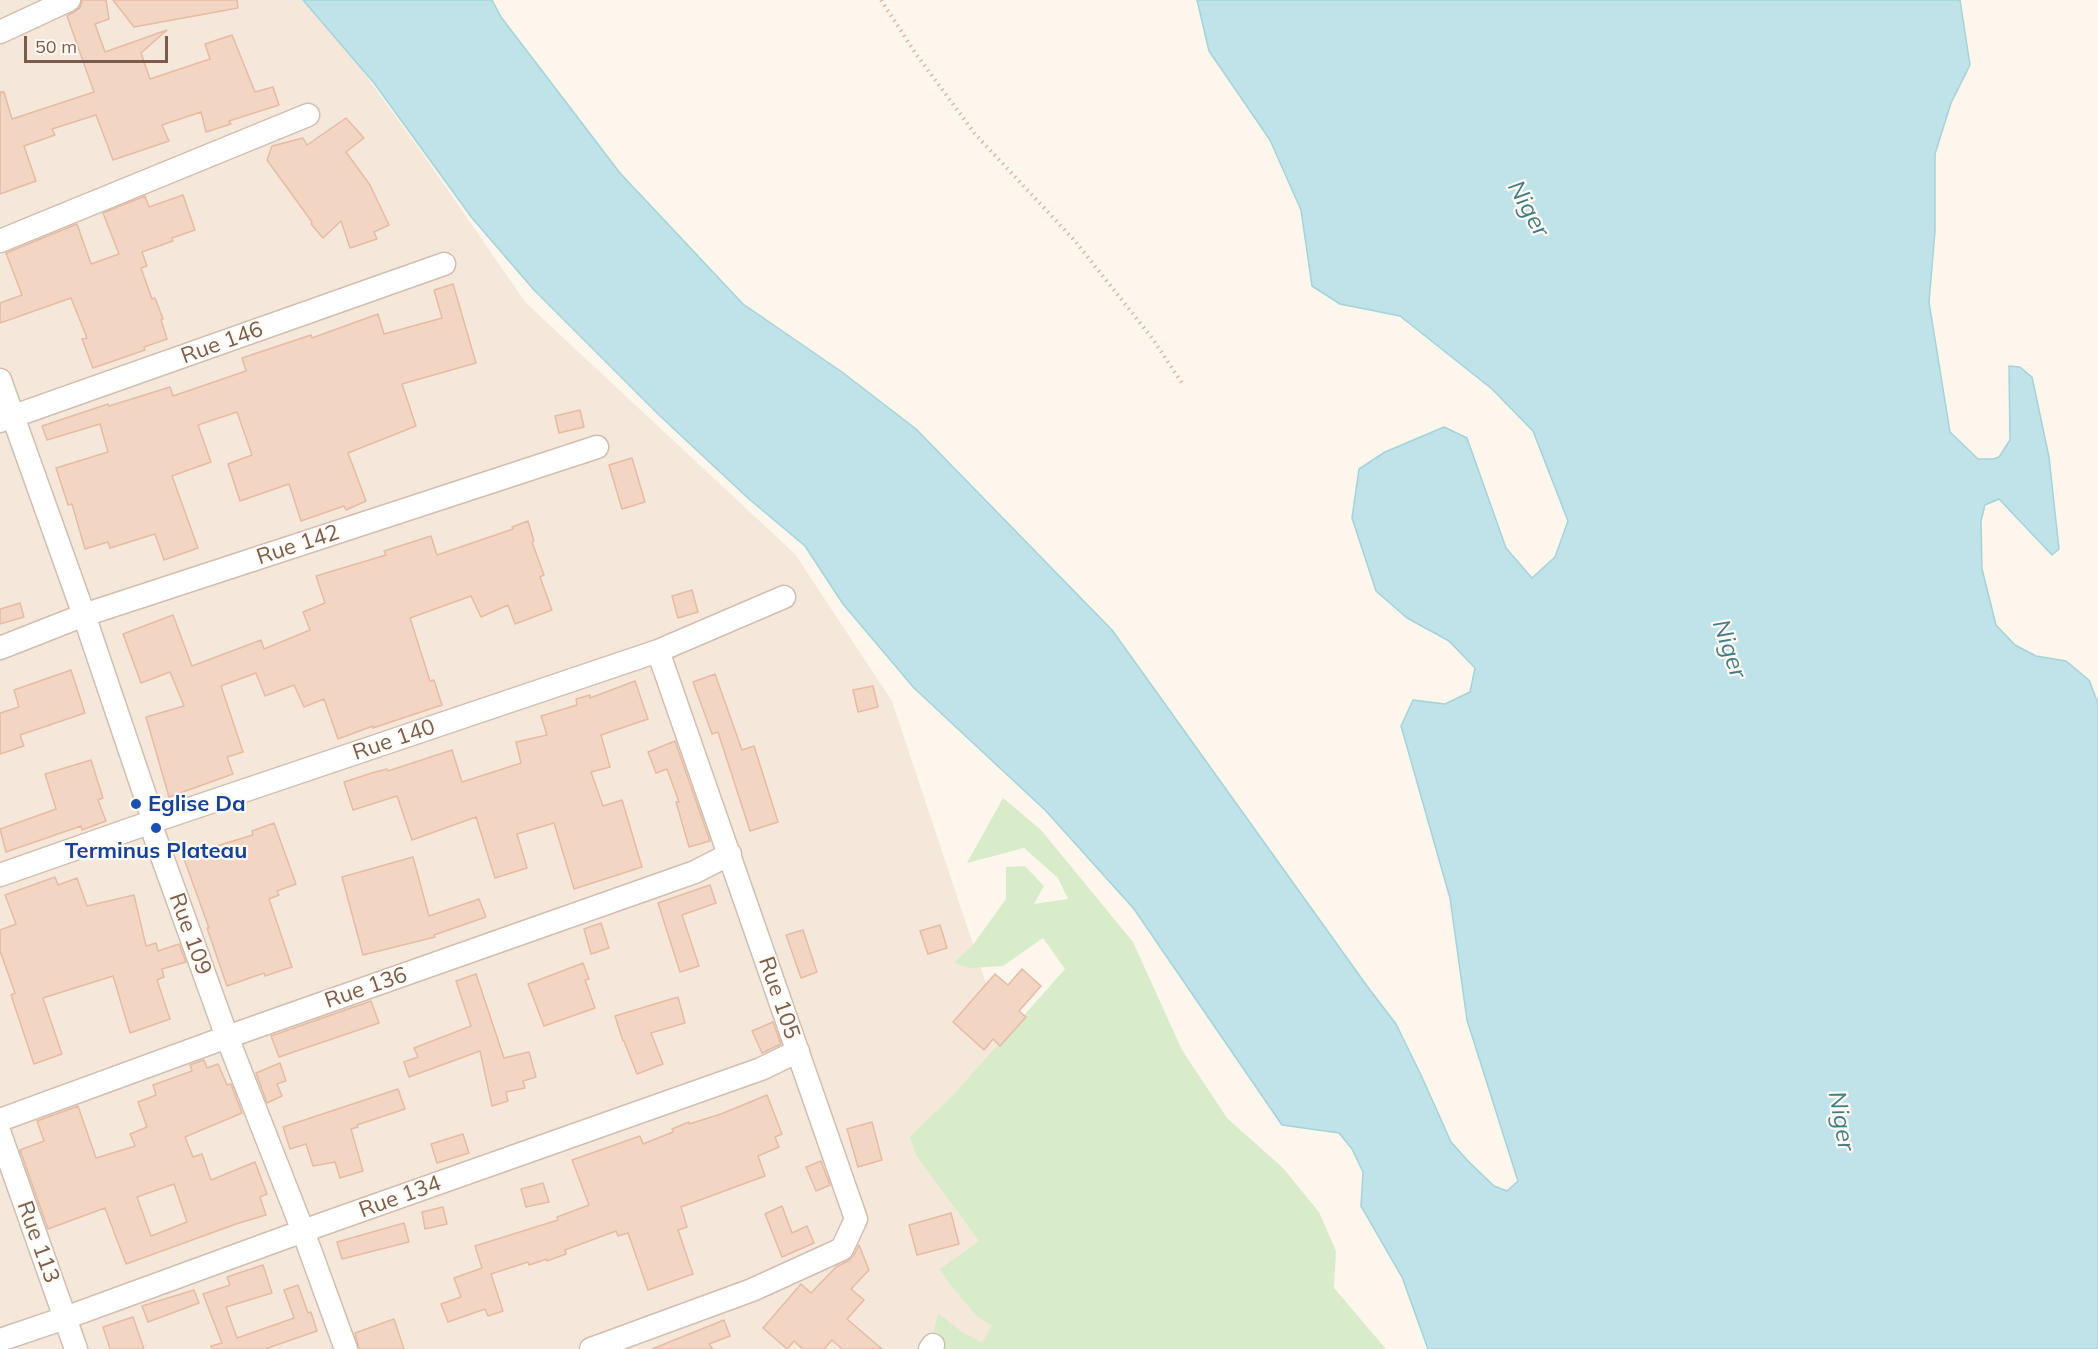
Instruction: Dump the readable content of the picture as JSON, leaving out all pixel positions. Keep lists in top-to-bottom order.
{
  "streets": {
    "street": [
      "Rue 146",
      "Rue 142",
      "Rue 140",
      "Rue 109",
      "Rue 136",
      "Rue 105",
      "Rue 134",
      "Rue 113"
    ]
  },
  "crossings": [
    ["Rue 146", "Rue 109"],
    ["Rue 142", "Rue 109"],
    ["Rue 140", "Rue 109"],
    ["Rue 140", "Rue 105"],
    ["Rue 109", "Rue 136"],
    ["Rue 109", "Rue 134"],
    ["Rue 136", "Rue 105"],
    ["Rue 105", "Rue 134"],
    ["Rue 134", "Rue 113"]
  ],
  "water": ["Niger"],
  "places": ["Eglise Da", "Terminus Plateau"],
  "scale_bar": "50 m"
}
